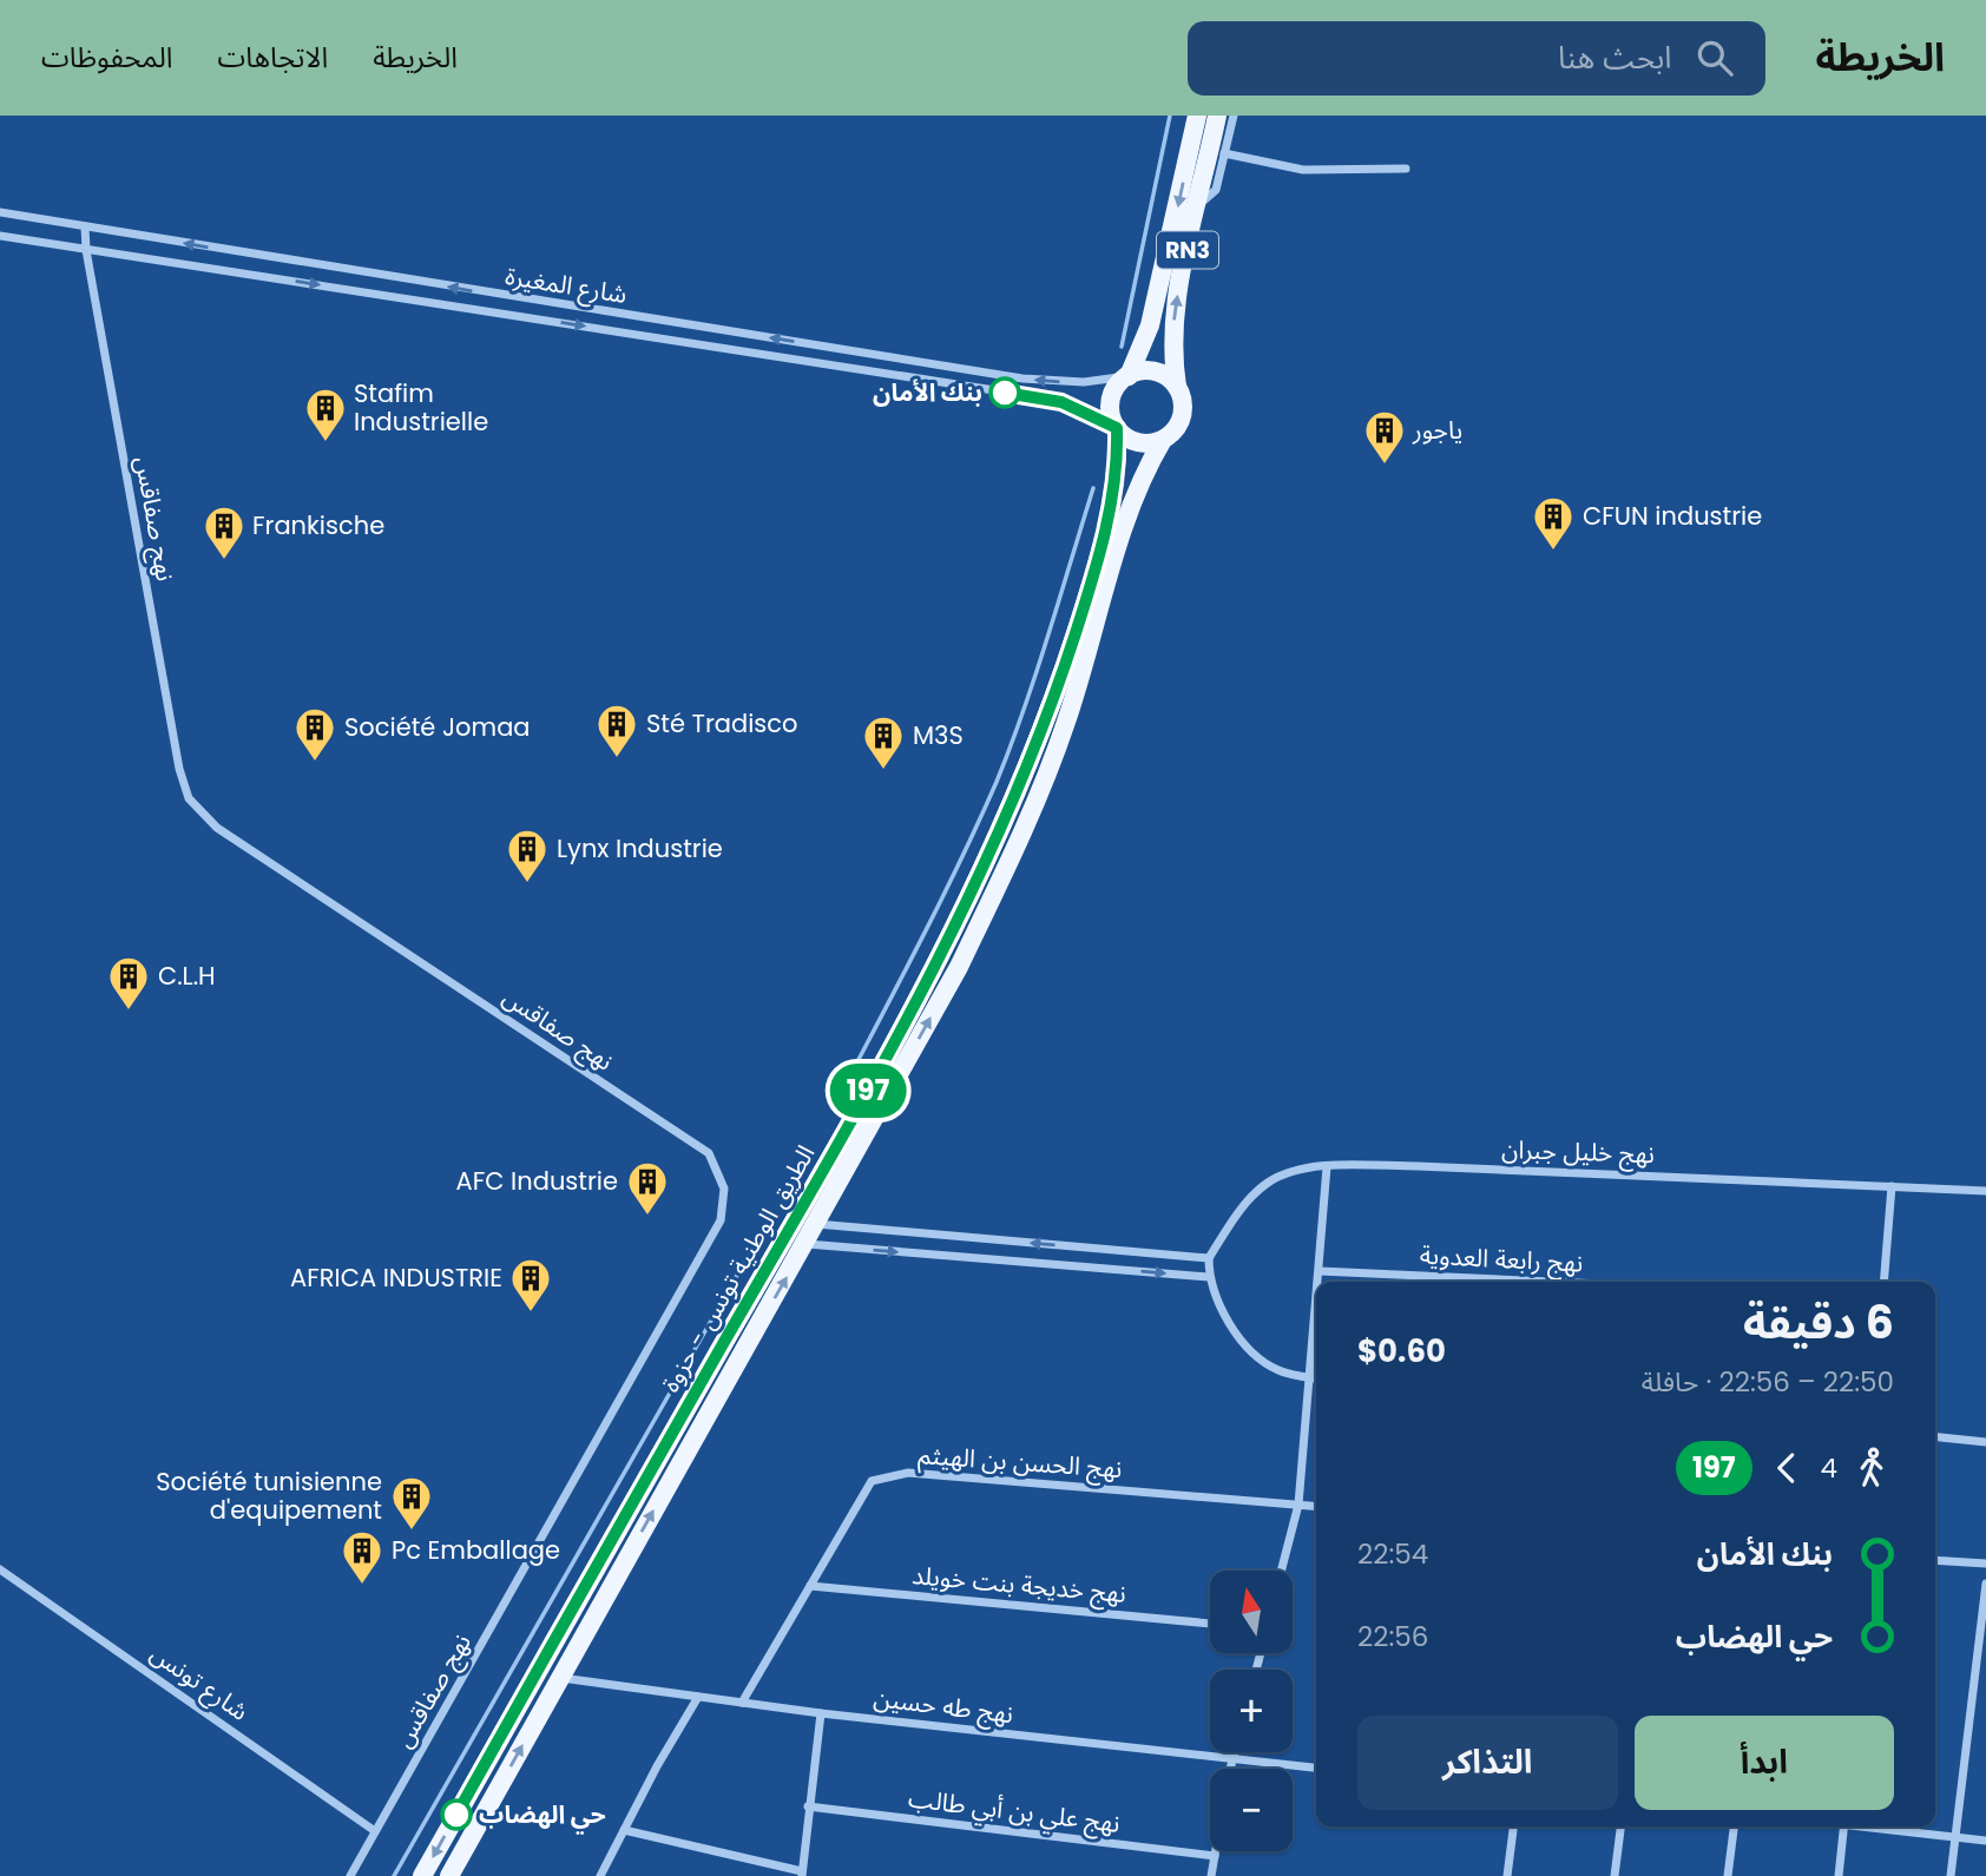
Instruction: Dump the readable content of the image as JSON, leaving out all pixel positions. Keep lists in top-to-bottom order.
{
  "streets": {
    "main road": ["RN3", "الطريق الوطنية تونس - حزوة"],
    "street": [
      "شارع المغيرة",
      "نهج صفاقس",
      "نهج خليل جبران",
      "نهج رابعة العدوية",
      "نهج الحسن بن الهيثم",
      "نهج خديجة بنت خويلد",
      "شارع تونس",
      "نهج طه حسين",
      "نهج علي بن أبي طالب"
    ]
  },
  "crossings": [
    ["RN3", "شارع المغيرة"],
    ["RN3", "الطريق الوطنية تونس - حزوة"],
    ["شارع المغيرة", "نهج صفاقس"],
    ["شارع المغيرة", "الطريق الوطنية تونس - حزوة"],
    ["نهج صفاقس", "شارع تونس"],
    ["الطريق الوطنية تونس - حزوة", "نهج طه حسين"],
    ["نهج الحسن بن الهيثم", "نهج خديجة بنت خويلد"],
    ["نهج الحسن بن الهيثم", "نهج طه حسين"]
  ],
  "places": {
    "other": ["بنك الأمان", "حي الهضاب"],
    "building": [
      "Stafim Industrielle",
      "ياجور",
      "CFUN industrie",
      "Frankische",
      "Sté Tradisco",
      "Société Jomaa",
      "M3S",
      "Lynx Industrie",
      "C.L.H",
      "AFC Industrie",
      "AFRICA INDUSTRIE",
      "Société tunisienne d'equipement",
      "Pc Emballage"
    ]
  },
  "lines": ["bus line 197"],
  "north": "top",
  "page": {
    "header": "الخريطة",
    "search": "ابحث هنا",
    "nav": ["الخريطة", "الاتجاهات", "المحفوظات"],
    "on_map": "197",
    "heading": ["6 دقيقة", "22:50 – 22:56 · حافلة", "$0.60"],
    "legs": ["4", "197"],
    "list": [
      {
        "name": "بنك الأمان",
        "value": "22:54"
      },
      {
        "name": "حي الهضاب",
        "value": "22:56"
      }
    ],
    "map_buttons": ["+", "−"],
    "buttons": ["ابدأ", "التذاكر"]
  }
}
